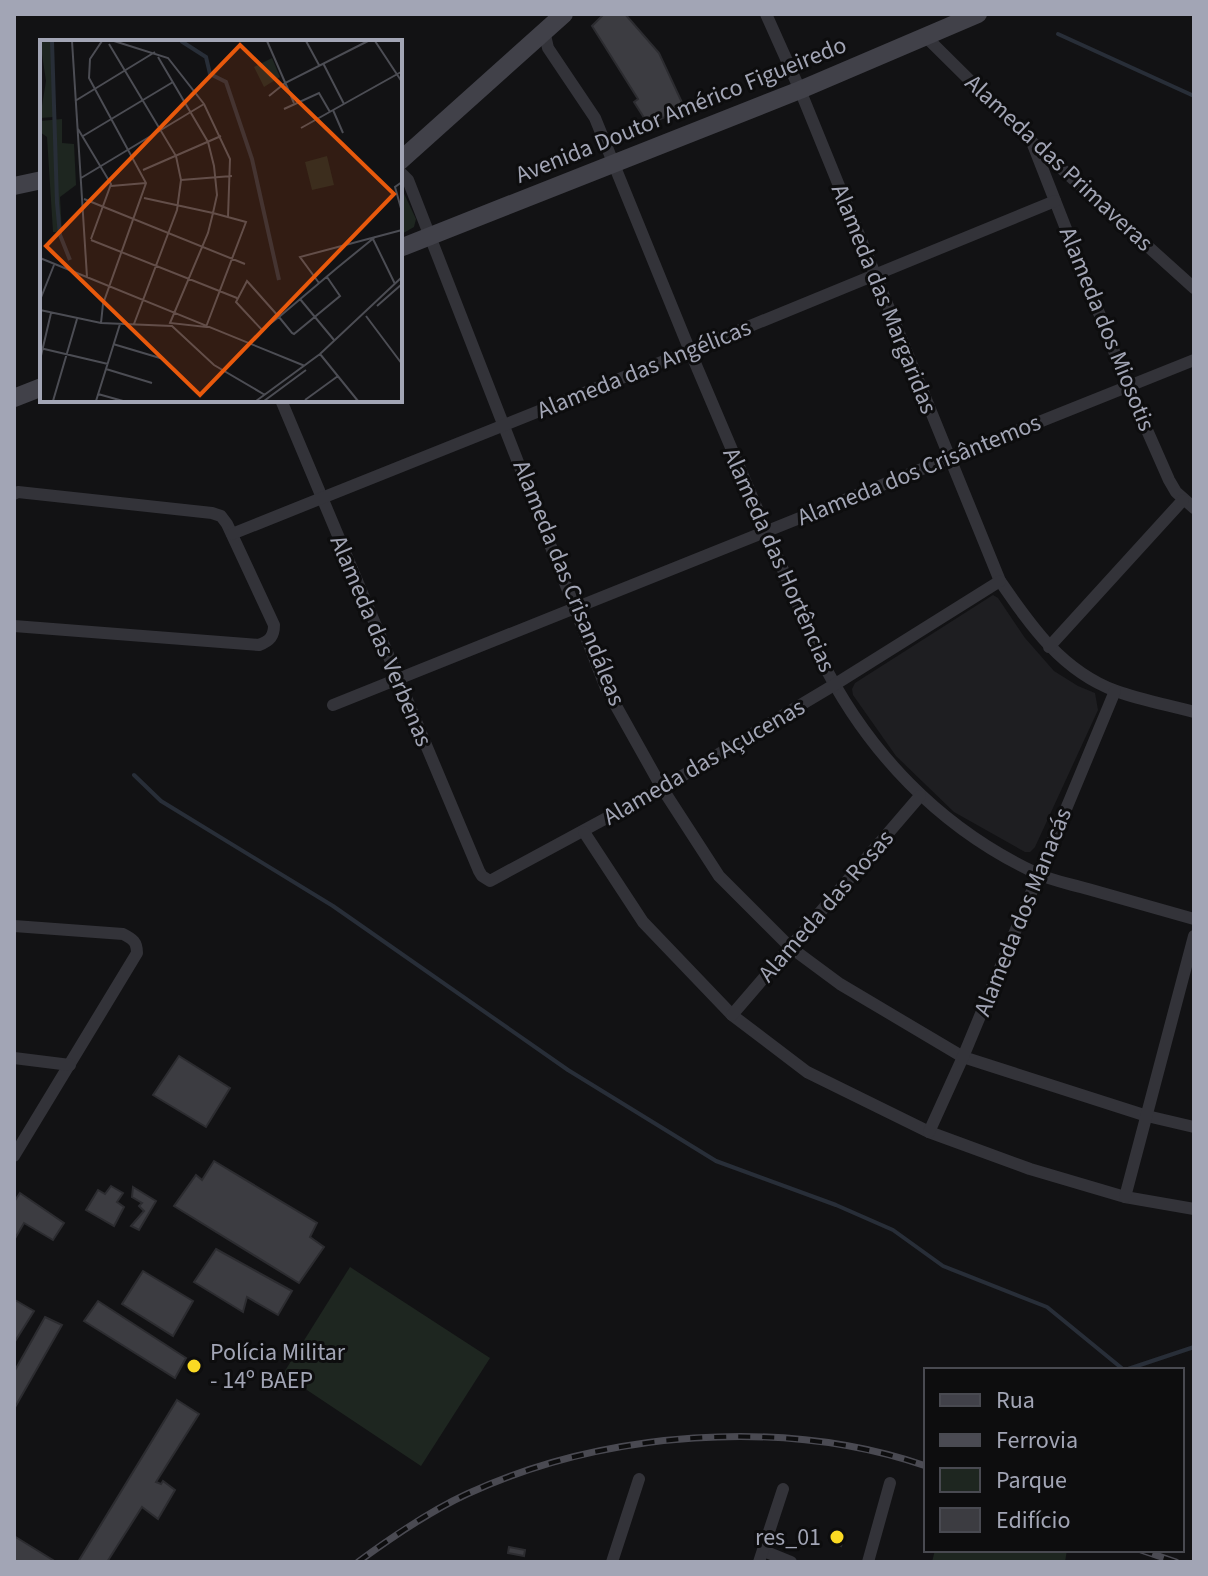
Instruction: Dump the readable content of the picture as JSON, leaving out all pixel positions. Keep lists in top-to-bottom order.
{
  "streets": {
    "main road": ["Avenida Doutor Américo Figueiredo"],
    "street": [
      "Alameda das Primaveras",
      "Alameda das Margaridas",
      "Alameda dos Miosotis",
      "Alameda das Angélicas",
      "Alameda dos Crisântemos",
      "Alameda das Hortências",
      "Alameda das Crisandáleas",
      "Alameda das Verbenas",
      "Alameda das Açucenas",
      "Alameda das Rosas",
      "Alameda dos Manacás"
    ]
  },
  "crossings": [
    ["Avenida Doutor Américo Figueiredo", "Alameda das Primaveras"],
    ["Avenida Doutor Américo Figueiredo", "Alameda das Margaridas"],
    ["Avenida Doutor Américo Figueiredo", "Alameda das Hortências"],
    ["Avenida Doutor Américo Figueiredo", "Alameda das Crisandáleas"],
    ["Alameda das Primaveras", "Alameda dos Miosotis"],
    ["Alameda das Margaridas", "Alameda das Angélicas"],
    ["Alameda das Margaridas", "Alameda dos Crisântemos"],
    ["Alameda das Margaridas", "Alameda das Açucenas"],
    ["Alameda das Margaridas", "Alameda dos Manacás"],
    ["Alameda dos Miosotis", "Alameda das Angélicas"],
    ["Alameda dos Miosotis", "Alameda dos Crisântemos"],
    ["Alameda das Angélicas", "Alameda das Hortências"],
    ["Alameda das Angélicas", "Alameda das Crisandáleas"],
    ["Alameda das Angélicas", "Alameda das Verbenas"],
    ["Alameda dos Crisântemos", "Alameda das Hortências"],
    ["Alameda dos Crisântemos", "Alameda das Crisandáleas"],
    ["Alameda dos Crisântemos", "Alameda das Verbenas"],
    ["Alameda das Hortências", "Alameda das Açucenas"],
    ["Alameda das Hortências", "Alameda das Rosas"],
    ["Alameda das Hortências", "Alameda dos Manacás"],
    ["Alameda das Crisandáleas", "Alameda das Açucenas"],
    ["Alameda das Crisandáleas", "Alameda das Rosas"],
    ["Alameda das Crisandáleas", "Alameda dos Manacás"],
    ["Alameda das Verbenas", "Alameda das Açucenas"]
  ],
  "places": ["Polícia Militar - 14º BAEP", "res_01"],
  "legend": [
    "Rua",
    "Ferrovia",
    "Parque",
    "Edifício"
  ]
}
